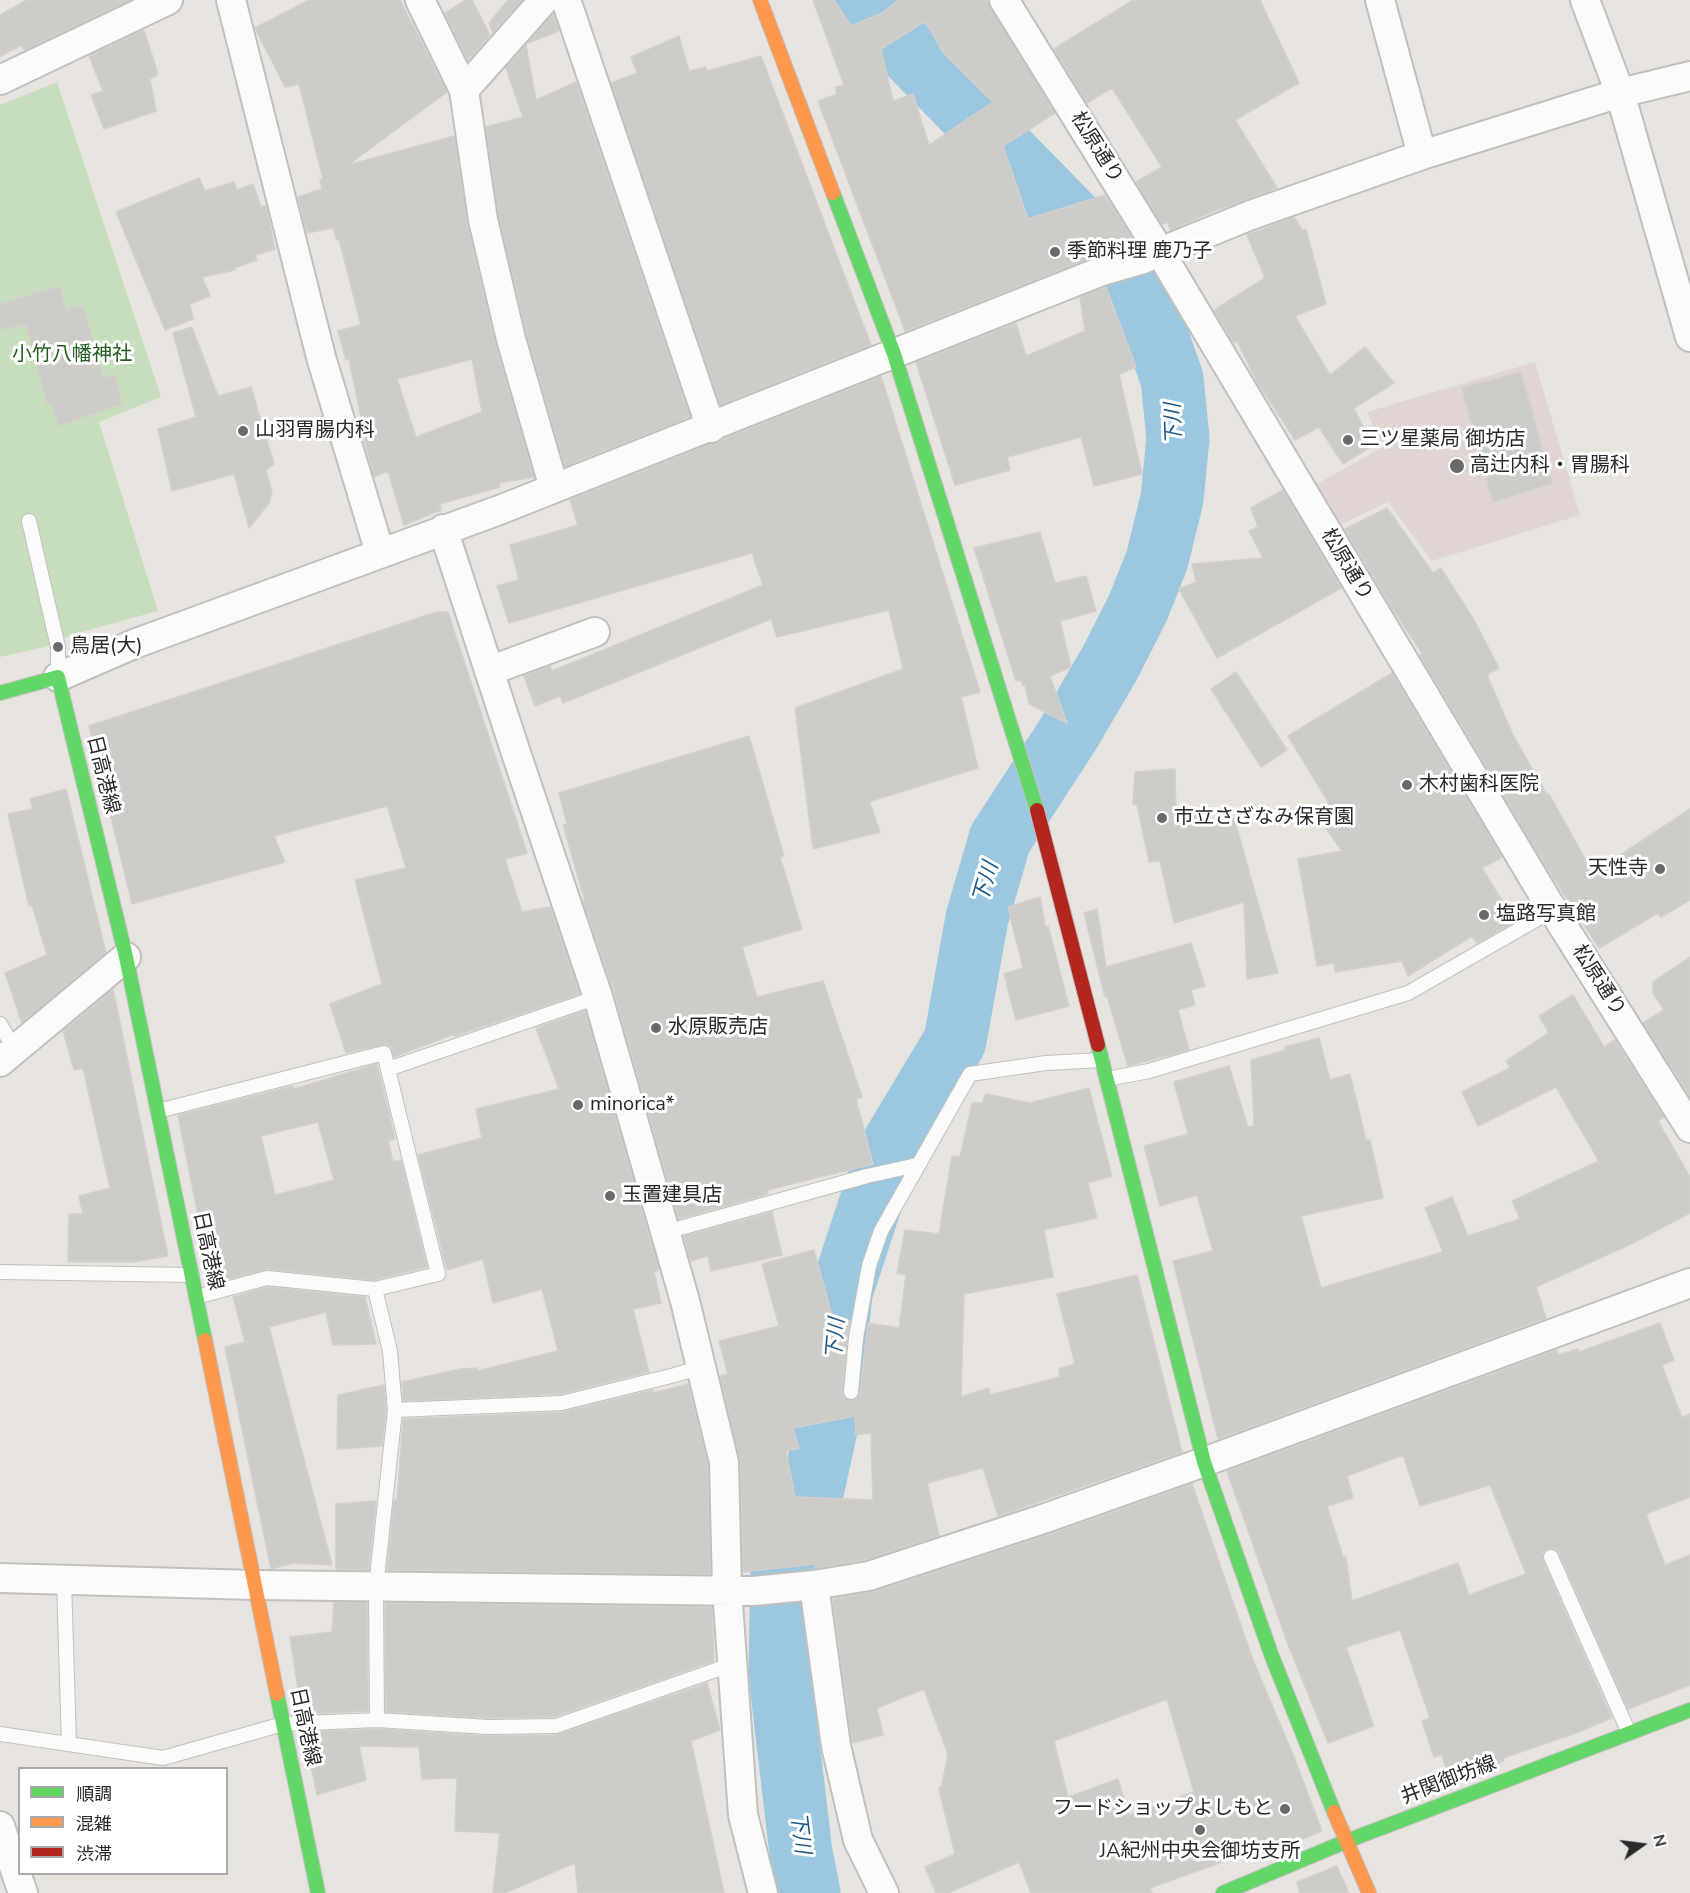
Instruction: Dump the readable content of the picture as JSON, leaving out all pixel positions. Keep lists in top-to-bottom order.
{
  "streets": {
    "street": ["松原通り", "日高港線", "井関御坊線"]
  },
  "water": ["下川"],
  "parks": ["小竹八幡神社"],
  "places": [
    "季節料理 鹿乃子",
    "山羽胃腸内科",
    "三ツ星薬局 御坊店",
    "高辻内科・胃腸科",
    "鳥居(大)",
    "木村歯科医院",
    "市立さざなみ保育園",
    "天性寺",
    "塩路写真館",
    "水原販売店",
    "minorica*",
    "玉置建具店",
    "フードショップよしもと",
    "JA紀州中央会御坊支所"
  ],
  "legend": ["順調", "混雑", "渋滞"],
  "north": "right"
}
